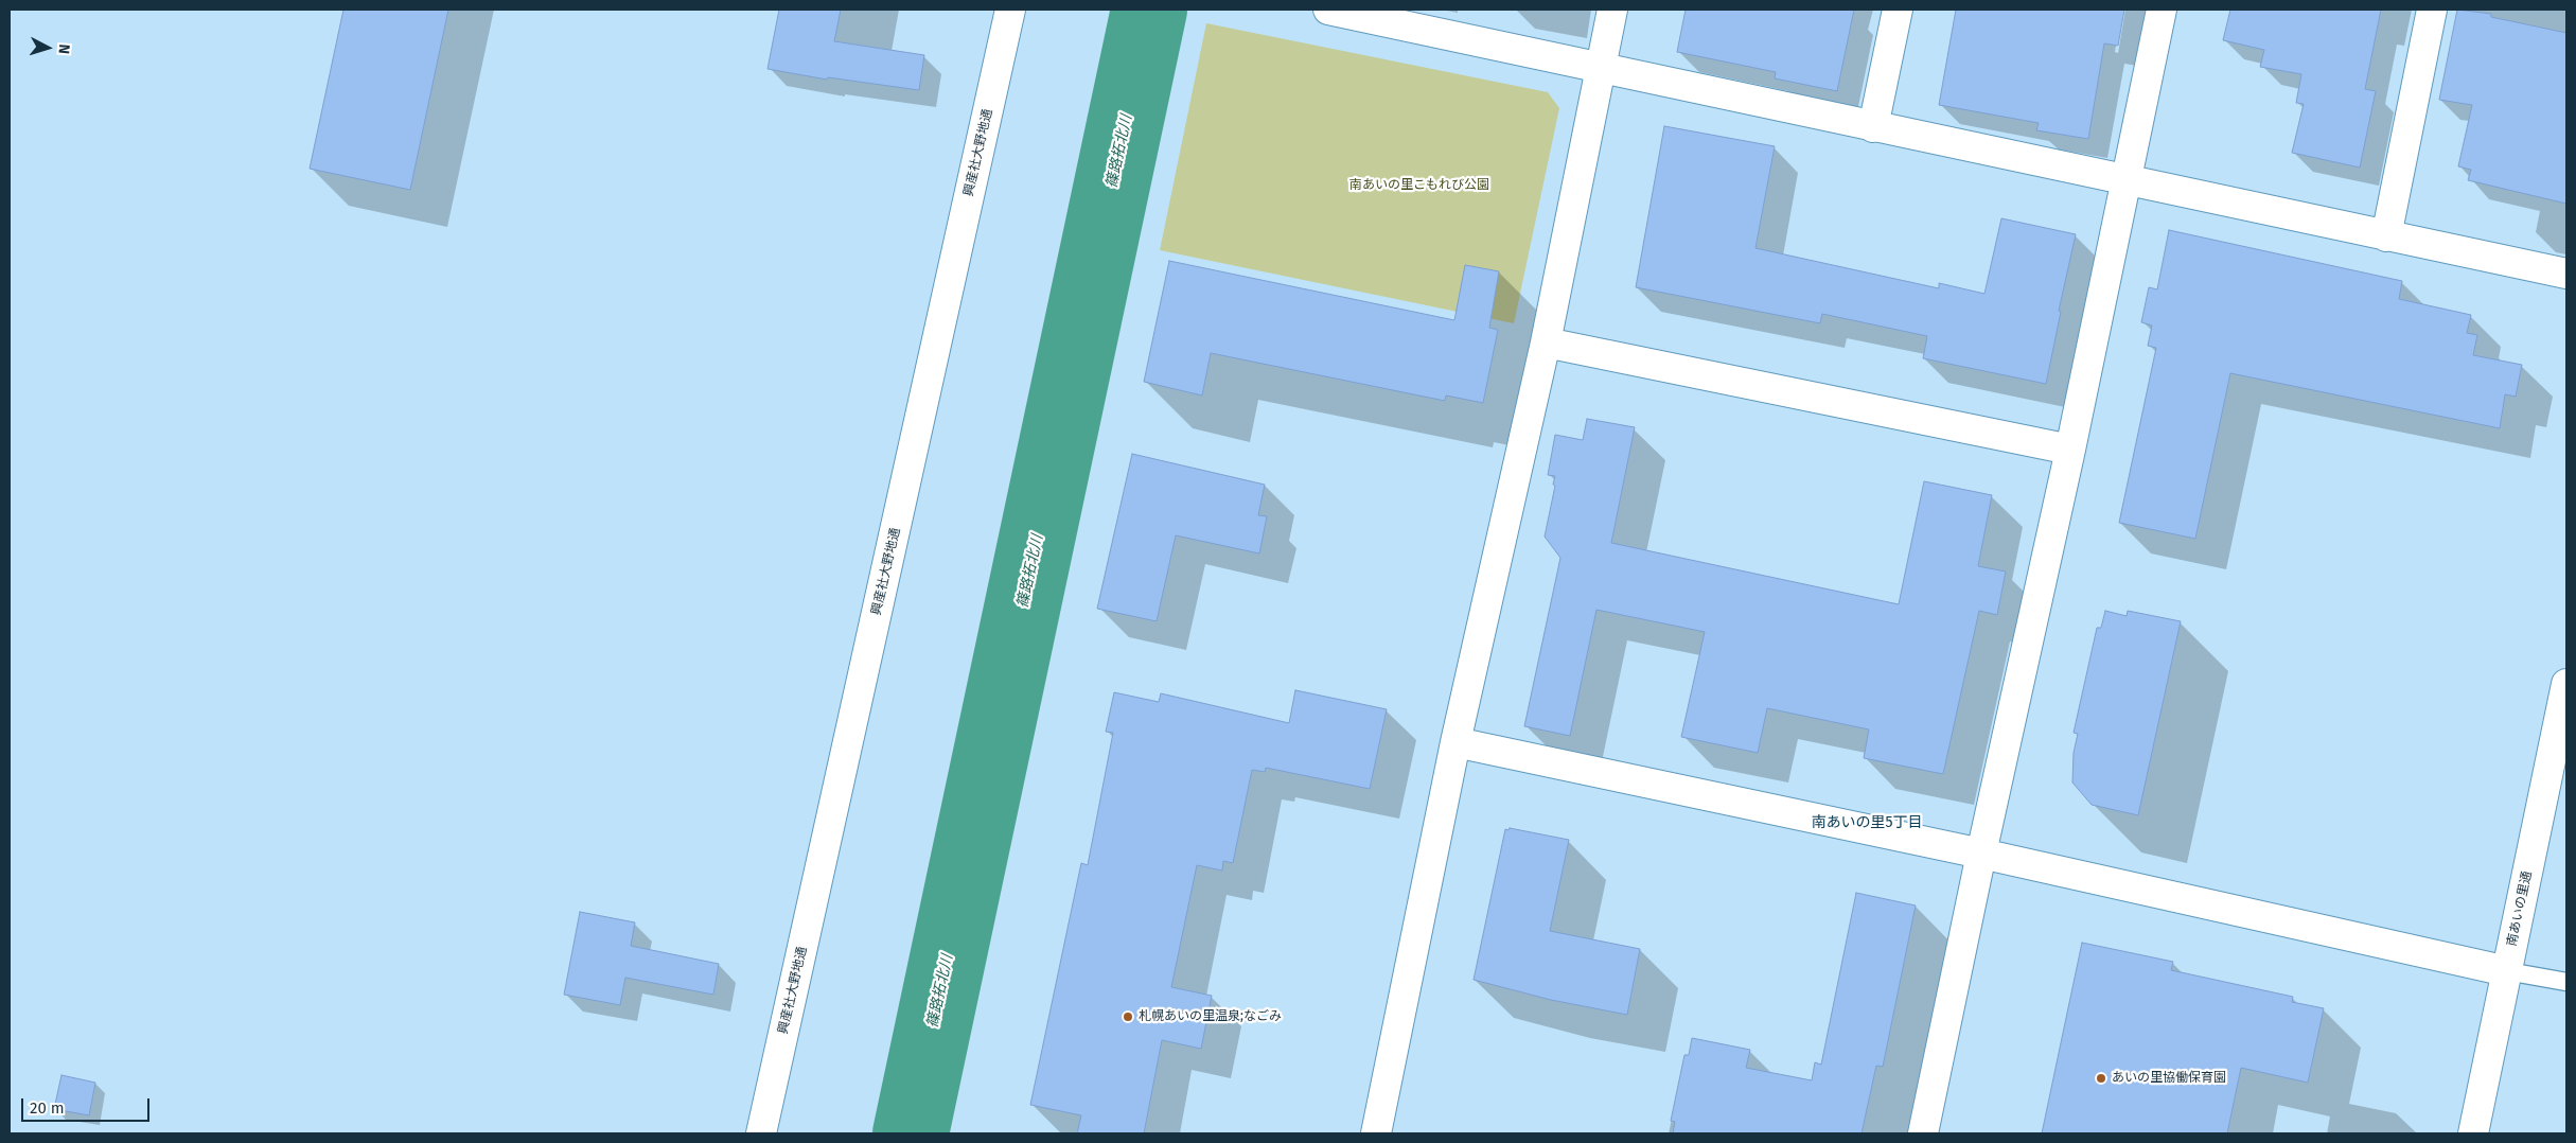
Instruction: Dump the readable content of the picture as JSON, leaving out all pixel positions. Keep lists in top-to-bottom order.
{
  "streets": {
    "street": ["興産社大野地通", "南あいの里通"]
  },
  "districts": ["南あいの里5丁目"],
  "water": ["篠路拓北川"],
  "parks": ["南あいの里こもれび公園"],
  "places": ["札幌あいの里温泉;なごみ", "あいの里協働保育園"],
  "scale_bar": "20 m",
  "north": "right"
}
